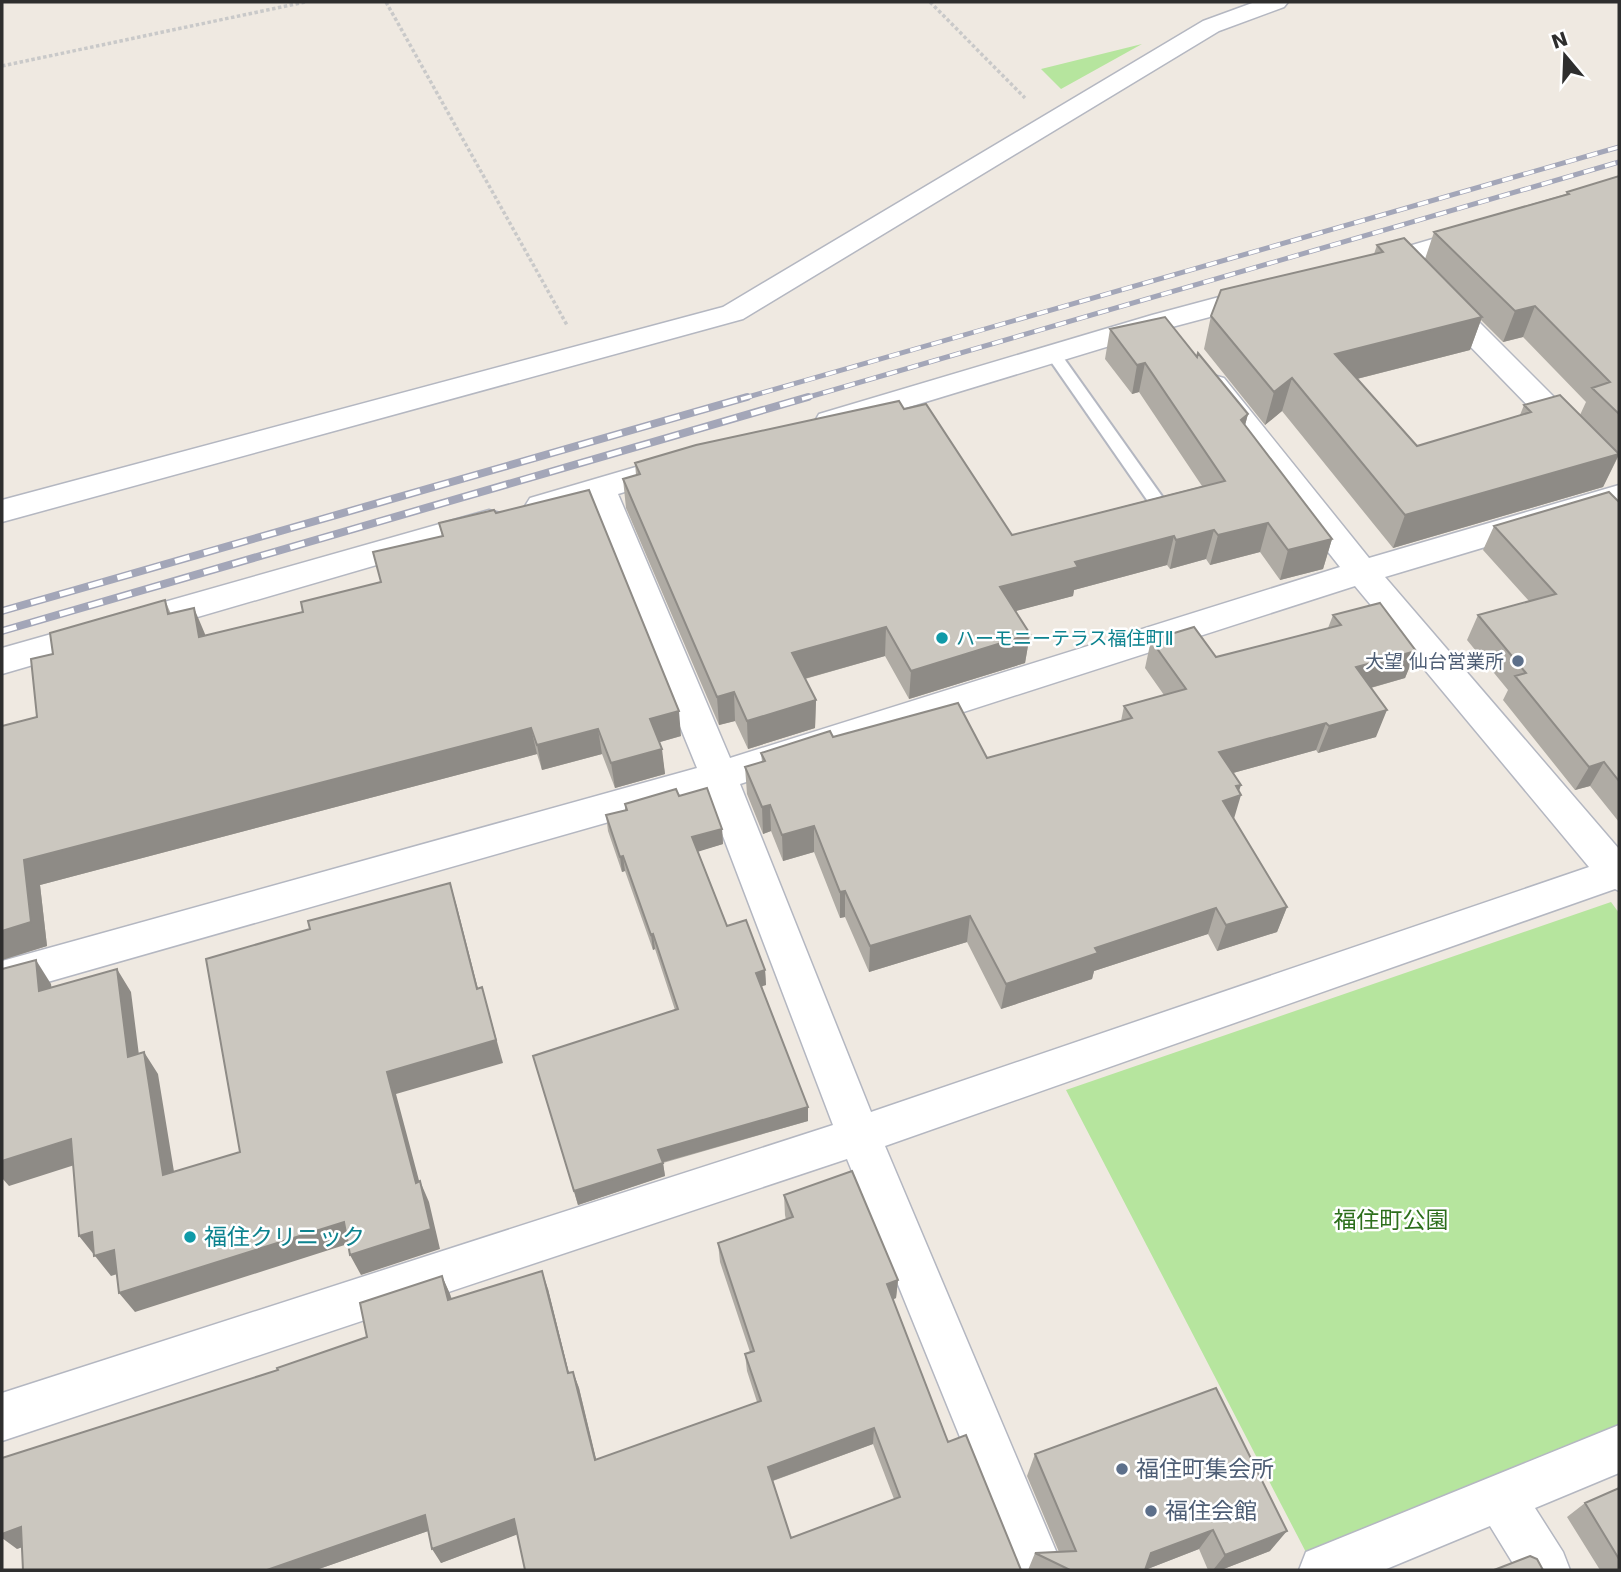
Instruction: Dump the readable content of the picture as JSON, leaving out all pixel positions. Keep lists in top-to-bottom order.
{
  "parks": ["福住町公園"],
  "places": [
    "ハーモニーテラス福住町Ⅱ",
    "大望 仙台営業所",
    "福住クリニック",
    "福住町集会所",
    "福住会館"
  ],
  "north": "top"
}
